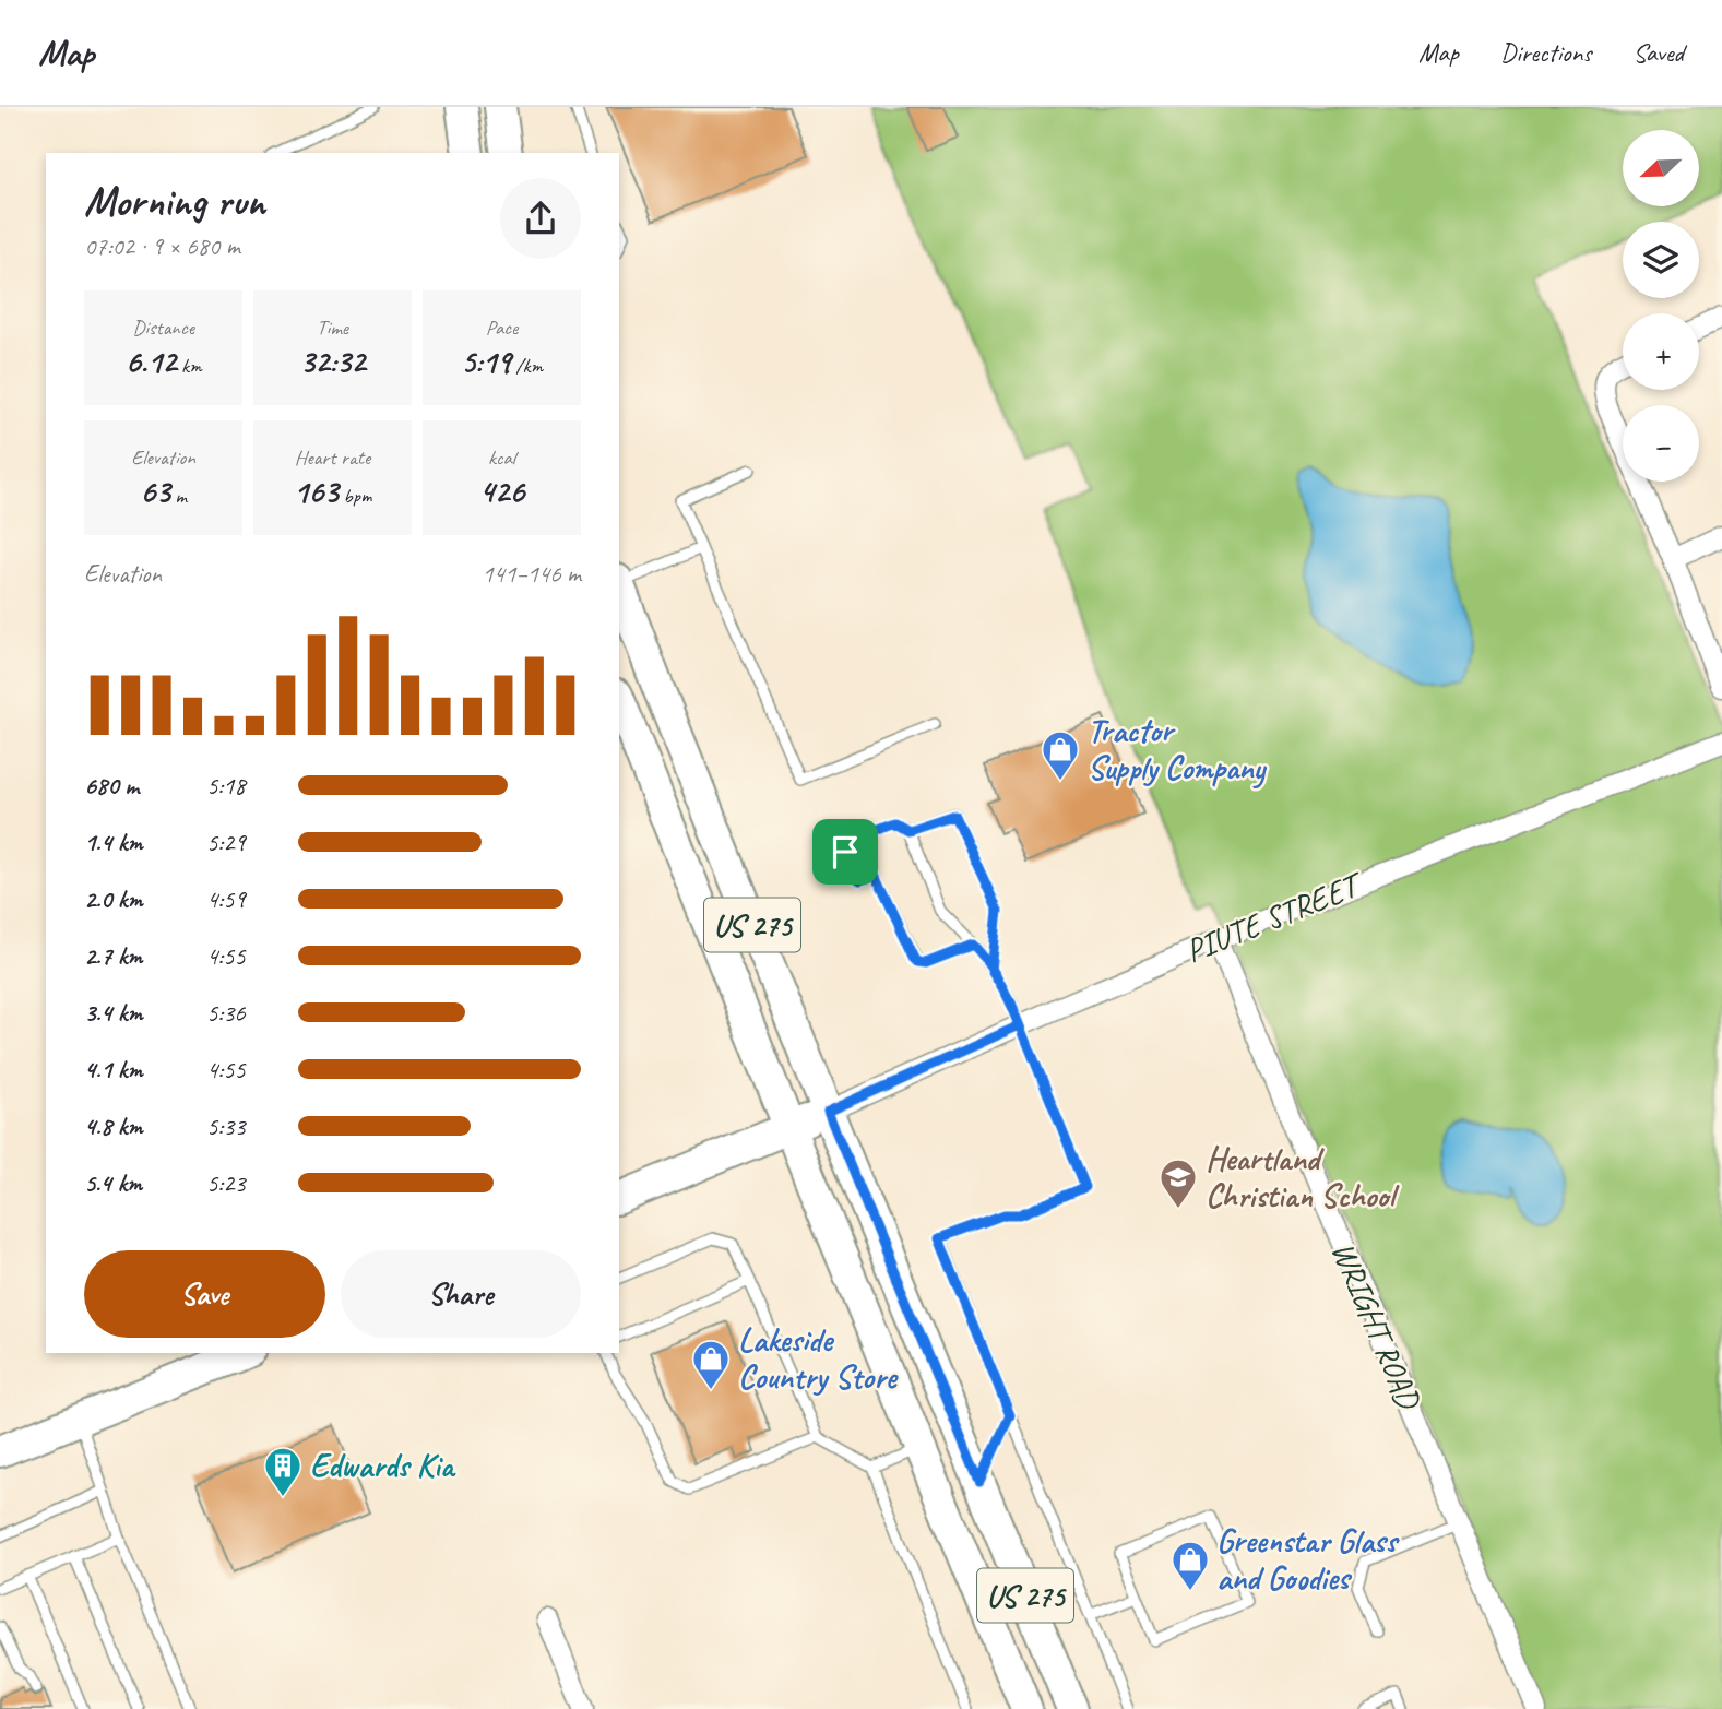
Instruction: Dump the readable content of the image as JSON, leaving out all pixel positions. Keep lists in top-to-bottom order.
{
  "streets": {
    "main road": ["US 275"],
    "street": ["PIUTE STREET", "WRIGHT ROAD"]
  },
  "crossings": [
    ["PIUTE STREET", "US 275"],
    ["PIUTE STREET", "WRIGHT ROAD"]
  ],
  "places": {
    "shop": ["Tractor Supply Company", "Lakeside Country Store", "Greenstar Glass and Goodies"],
    "school or university": ["Heartland Christian School"],
    "building": ["Edwards Kia"]
  },
  "north": "bottom left",
  "page": {
    "header": "Map",
    "nav": ["Map", "Directions", "Saved"],
    "map_buttons": ["+", "−"],
    "heading": ["Morning run", "07:02 · 9 × 680 m"],
    "stats": [
      ["Distance", "6.12 km"],
      ["Time", "32:32"],
      ["Pace", "5:19 /km"],
      ["Elevation", "63 m"],
      ["Heart rate", "163 bpm"],
      ["kcal", "426"]
    ],
    "chart": ["Elevation", "141–146 m"],
    "list": [
      {
        "name": "680 m",
        "note": "5:18"
      },
      {
        "name": "1.4 km",
        "note": "5:29"
      },
      {
        "name": "2.0 km",
        "note": "4:59"
      },
      {
        "name": "2.7 km",
        "note": "4:55"
      },
      {
        "name": "3.4 km",
        "note": "5:36"
      },
      {
        "name": "4.1 km",
        "note": "4:55"
      },
      {
        "name": "4.8 km",
        "note": "5:33"
      },
      {
        "name": "5.4 km",
        "note": "5:23"
      }
    ],
    "buttons": ["Save", "Share"]
  }
}
